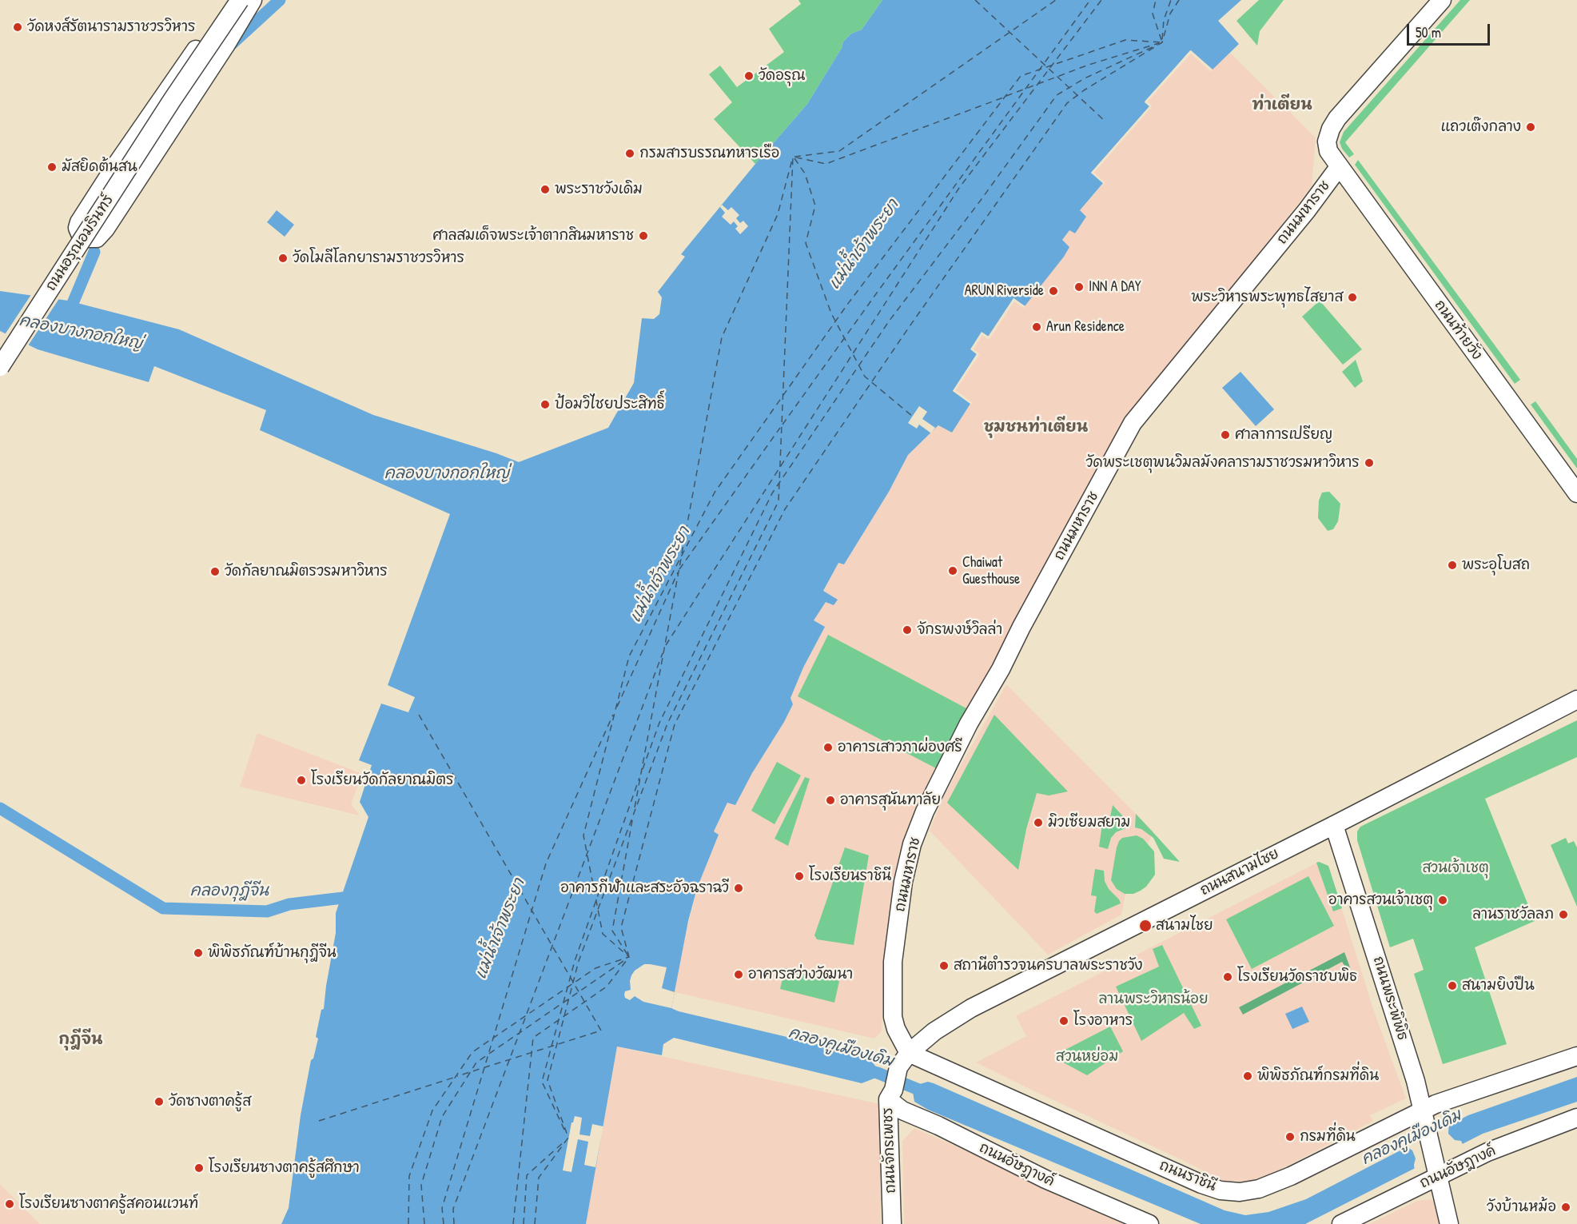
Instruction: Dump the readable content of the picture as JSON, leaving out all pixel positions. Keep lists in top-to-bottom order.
{
  "streets": {
    "street": [
      "ถนนมหาราช",
      "ถนนอรุณอมรินทร์",
      "ถนนท้ายวัง",
      "ถนนสนามไชย",
      "ถนนพระพิพิธ",
      "ถนนจักรเพชร",
      "ถนนอัษฎางค์",
      "ถนนราชินี"
    ]
  },
  "crossings": [
    ["ถนนมหาราช", "ถนนท้ายวัง"],
    ["ถนนมหาราช", "ถนนสนามไชย"],
    ["ถนนมหาราช", "ถนนจักรเพชร"],
    ["ถนนมหาราช", "ถนนราชินี"],
    ["ถนนสนามไชย", "ถนนพระพิพิธ"],
    ["ถนนสนามไชย", "ถนนจักรเพชร"],
    ["ถนนสนามไชย", "ถนนราชินี"],
    ["ถนนพระพิพิธ", "ถนนอัษฎางค์"],
    ["ถนนพระพิพิธ", "ถนนราชินี"],
    ["ถนนจักรเพชร", "ถนนอัษฎางค์"],
    ["ถนนจักรเพชร", "ถนนราชินี"]
  ],
  "districts": ["ท่าเตียน", "ชุมชนท่าเตียน", "กุฎีจีน"],
  "water": [
    "แม่น้ำเจ้าพระยา",
    "คลองบางกอกใหญ่",
    "คลองกุฎีจีน",
    "คลองคูเมืองเดิม"
  ],
  "parks": ["สวนเจ้าเชตุ", "ลานพระวิหารน้อย", "สวนหย่อม"],
  "places": [
    "วัดหงส์รัตนารามราชวรวิหาร",
    "วัดอรุณ",
    "แถวเต๊งกลาง",
    "กรมสารบรรณทหารเรือ",
    "มัสยิดต้นสน",
    "พระราชวังเดิม",
    "ศาลสมเด็จพระเจ้าตากสินมหาราช",
    "วัดโมลีโลกยารามราชวรวิหาร",
    "INN A DAY",
    "ARUN Riverside",
    "พระวิหารพระพุทธไสยาส",
    "Arun Residence",
    "ป้อมวิไชยประสิทธิ์",
    "ศาลาการเปรียญ",
    "วัดพระเชตุพนวิมลมังคลารามราชวรมหาวิหาร",
    "พระอุโบสถ",
    "Chaiwat Guesthouse",
    "วัดกัลยาณมิตรวรมหาวิหาร",
    "จักรพงษ์วิลล่า",
    "อาคารเสาวภาผ่องศรี",
    "โรงเรียนวัดกัลยาณมิตร",
    "อาคารสุนันทาลัย",
    "มิวเซียมสยาม",
    "โรงเรียนราชินี",
    "อาคารกีฬาและสระอัจฉราฉวี",
    "อาคารสวนเจ้าเชตุ",
    "ลานราชวัลลภ",
    "สนามไชย",
    "พิพิธภัณฑ์บ้านกุฎีจีน",
    "สถานีตำรวจนครบาลพระราชวัง",
    "อาคารสว่างวัฒนา",
    "โรงเรียนวัดราชบพิธ",
    "สนามยิงปืน",
    "โรงอาหาร",
    "พิพิธภัณฑ์กรมที่ดิน",
    "วัดซางตาครู้ส",
    "กรมที่ดิน",
    "โรงเรียนซางตาครู้สศึกษา",
    "โรงเรียนซางตาครู้สคอนแวนท์",
    "วังบ้านหม้อ"
  ],
  "scale_bar": "50 m"
}
